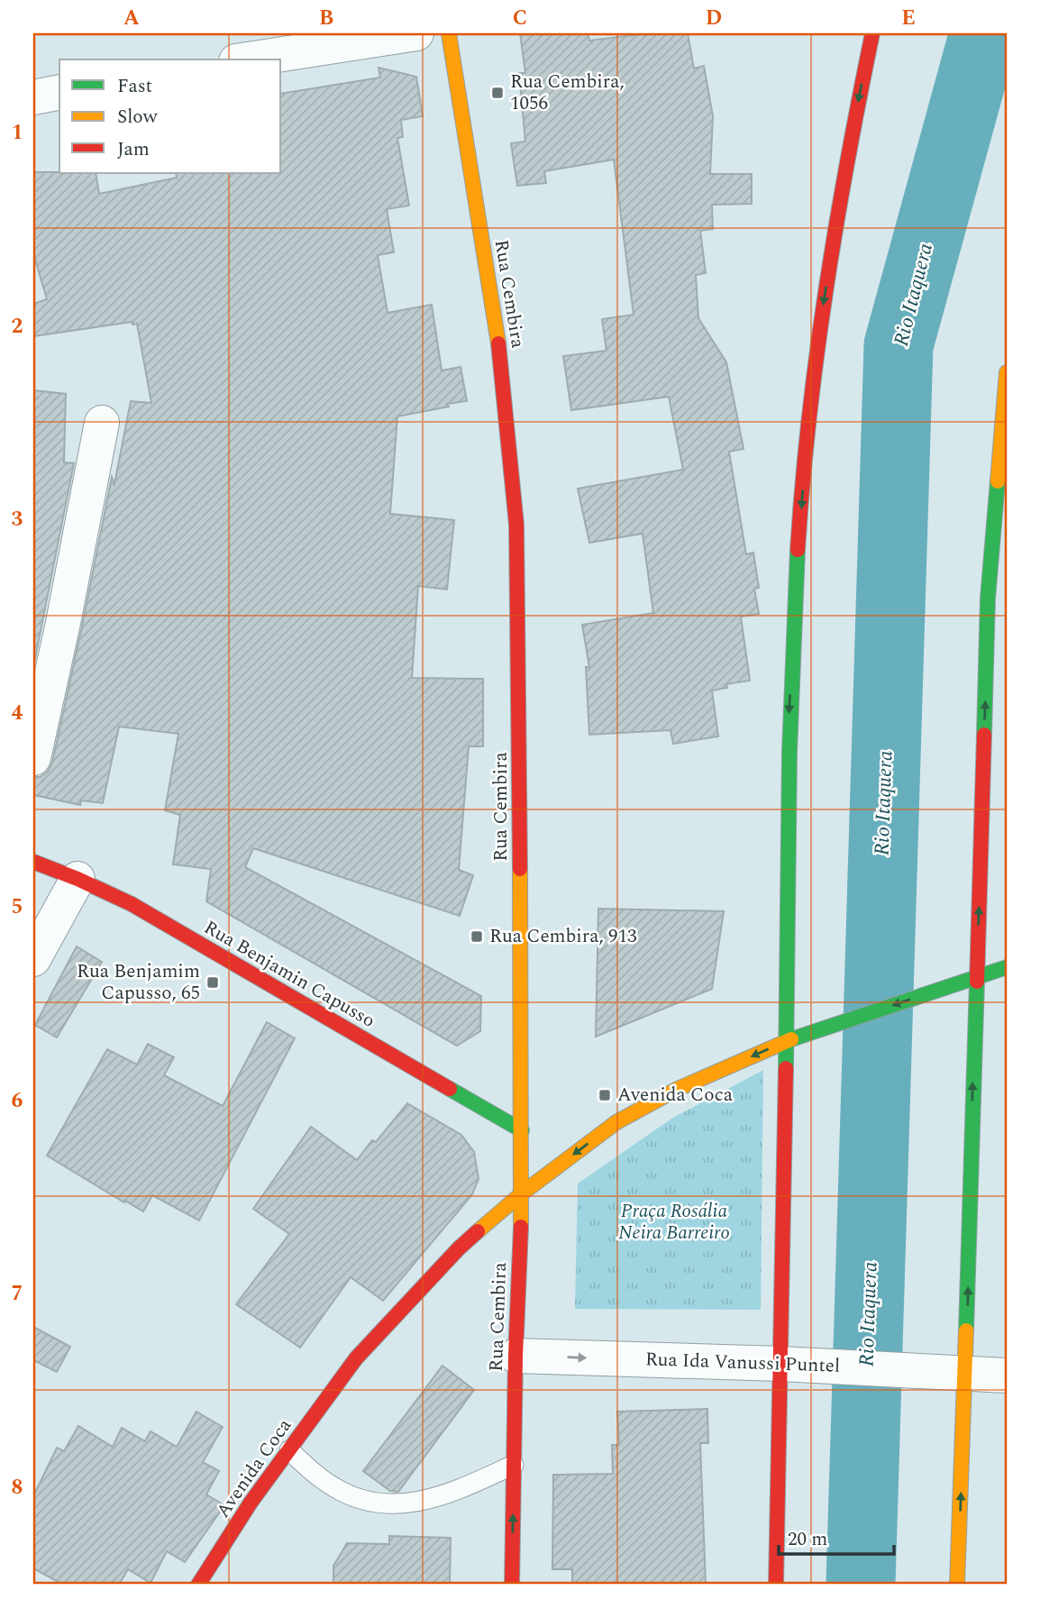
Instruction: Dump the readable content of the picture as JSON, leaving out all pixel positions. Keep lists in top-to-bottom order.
{
  "streets": {
    "street": [
      "Rua Cembira",
      "Rua Benjamin Capusso",
      "Rua Ida Vanussi Puntel",
      "Avenida Coca"
    ]
  },
  "crossings": [
    ["Rua Cembira", "Rua Benjamin Capusso"],
    ["Rua Cembira", "Rua Ida Vanussi Puntel"],
    ["Rua Cembira", "Avenida Coca"]
  ],
  "one_way": ["Rua Ida Vanussi Puntel", "Avenida Coca"],
  "water": ["Rio Itaquera"],
  "parks": ["Praça Rosália Neira Barreiro"],
  "places": {
    "transit": [
      "Rua Cembira, 1056",
      "Rua Cembira, 913",
      "Rua Benjamim Capusso, 65",
      "Avenida Coca"
    ]
  },
  "legend": ["Fast", "Slow", "Jam"],
  "scale_bar": "20 m",
  "grid": {
    "columns": [
      "A",
      "B",
      "C",
      "D",
      "E"
    ],
    "rows": [
      "1",
      "2",
      "3",
      "4",
      "5",
      "6",
      "7",
      "8"
    ]
  }
}
